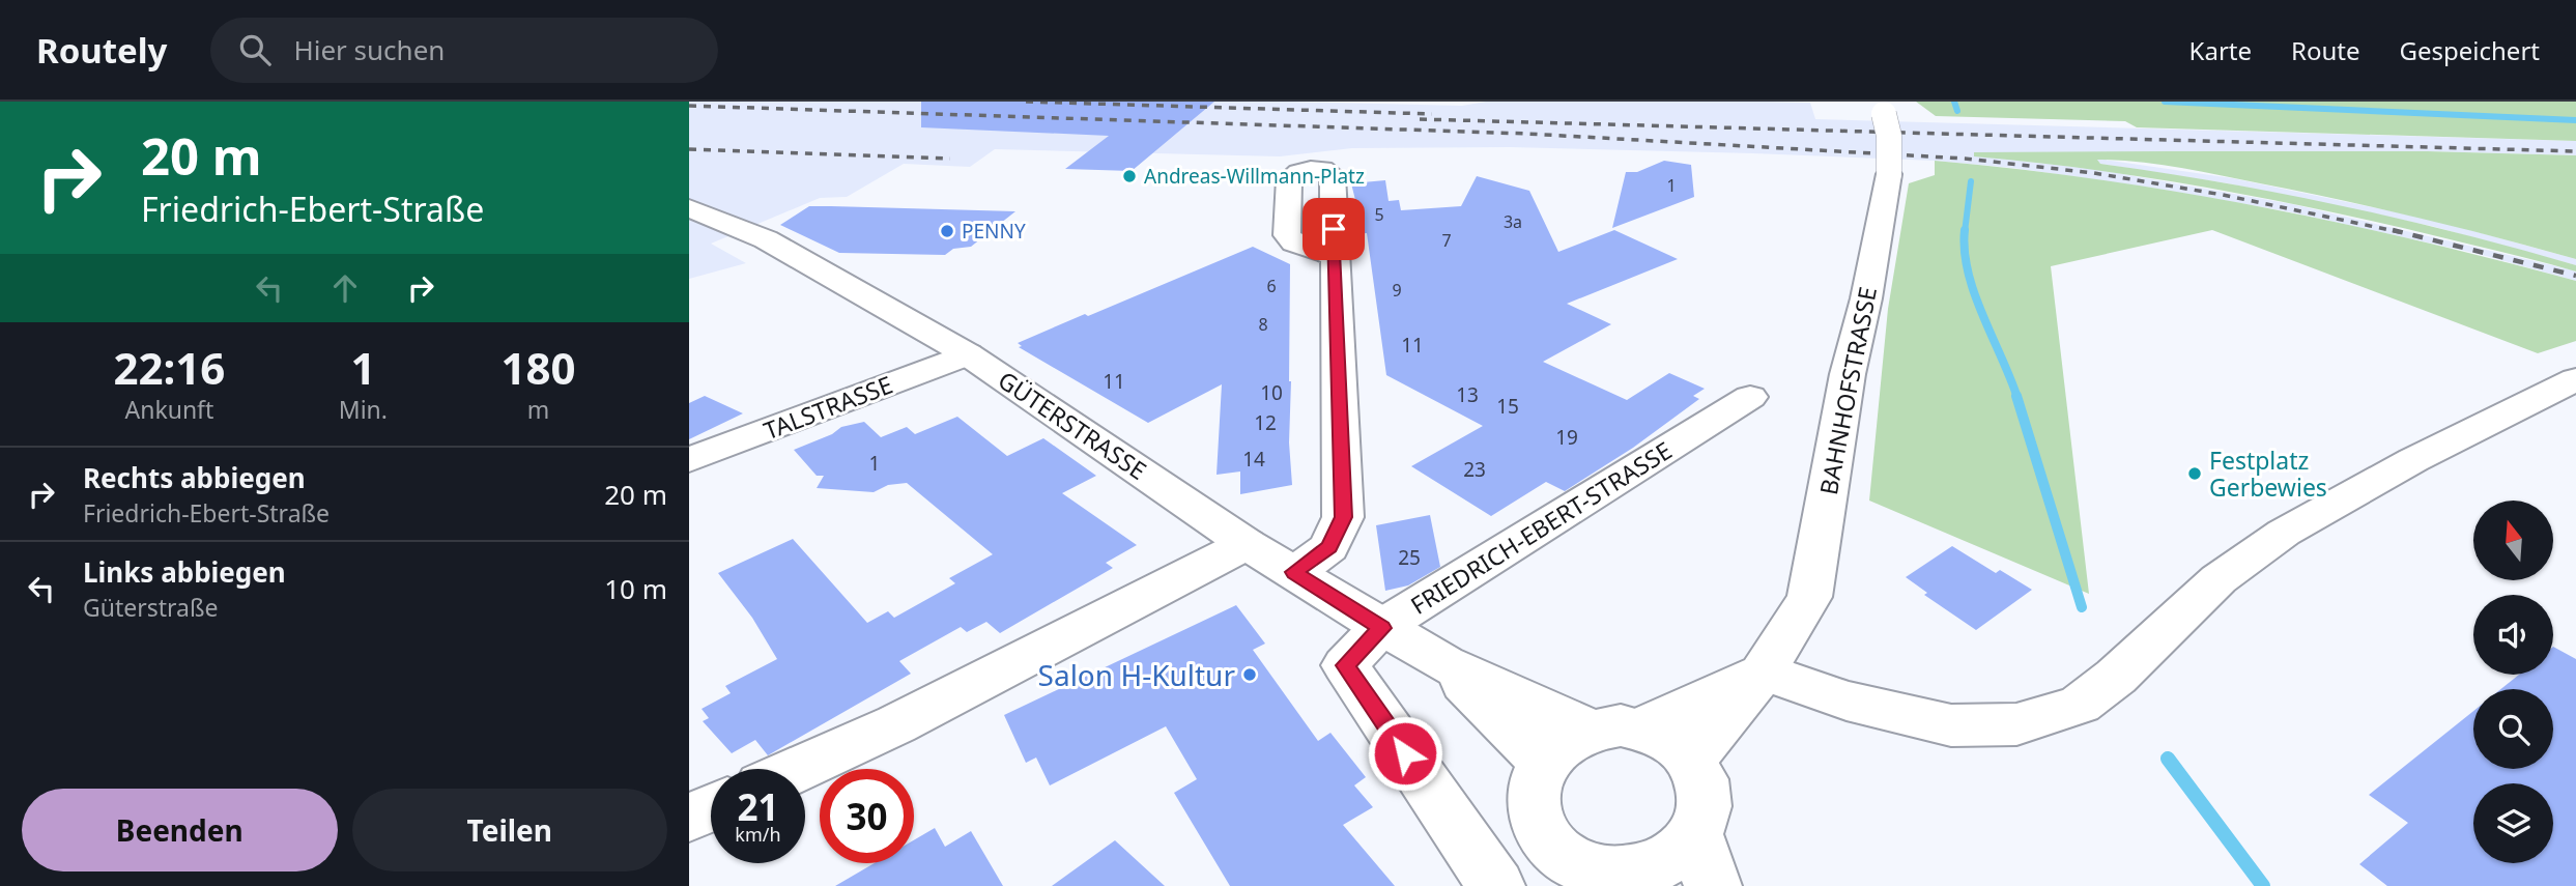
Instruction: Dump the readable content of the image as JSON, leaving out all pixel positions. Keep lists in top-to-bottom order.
{
  "streets": {
    "street": [
      "BAHNHOFSTRASSE",
      "TALSTRASSE",
      "GÜTERSTRASSE",
      "FRIEDRICH-EBERT-STRASSE"
    ]
  },
  "crossings": [
    ["BAHNHOFSTRASSE", "GÜTERSTRASSE"],
    ["TALSTRASSE", "GÜTERSTRASSE"],
    ["GÜTERSTRASSE", "FRIEDRICH-EBERT-STRASSE"]
  ],
  "places": [
    "Andreas-Willmann-Platz",
    "PENNY",
    "Festplatz Gerbewies",
    "Salon H-Kultur"
  ],
  "house_numbers": [
    "1",
    "5",
    "3a",
    "7",
    "6",
    "9",
    "8",
    "11",
    "11",
    "10",
    "13",
    "15",
    "12",
    "19",
    "14",
    "1",
    "23",
    "25"
  ],
  "north": "top",
  "page": {
    "header": "Routely",
    "search": "Hier suchen",
    "nav": ["Karte", "Route", "Gespeichert"],
    "turn": ["20 m", "Friedrich-Ebert-Straße"],
    "eta": [
      "22:16",
      "Ankunft",
      "1",
      "Min.",
      "180",
      "m"
    ],
    "list": [
      {
        "name": "Rechts abbiegen",
        "note": "Friedrich-Ebert-Straße",
        "value": "20 m"
      },
      {
        "name": "Links abbiegen",
        "note": "Güterstraße",
        "value": "10 m"
      }
    ],
    "speed": "21 km/h",
    "limit": "30",
    "buttons": ["Beenden", "Teilen"]
  }
}
